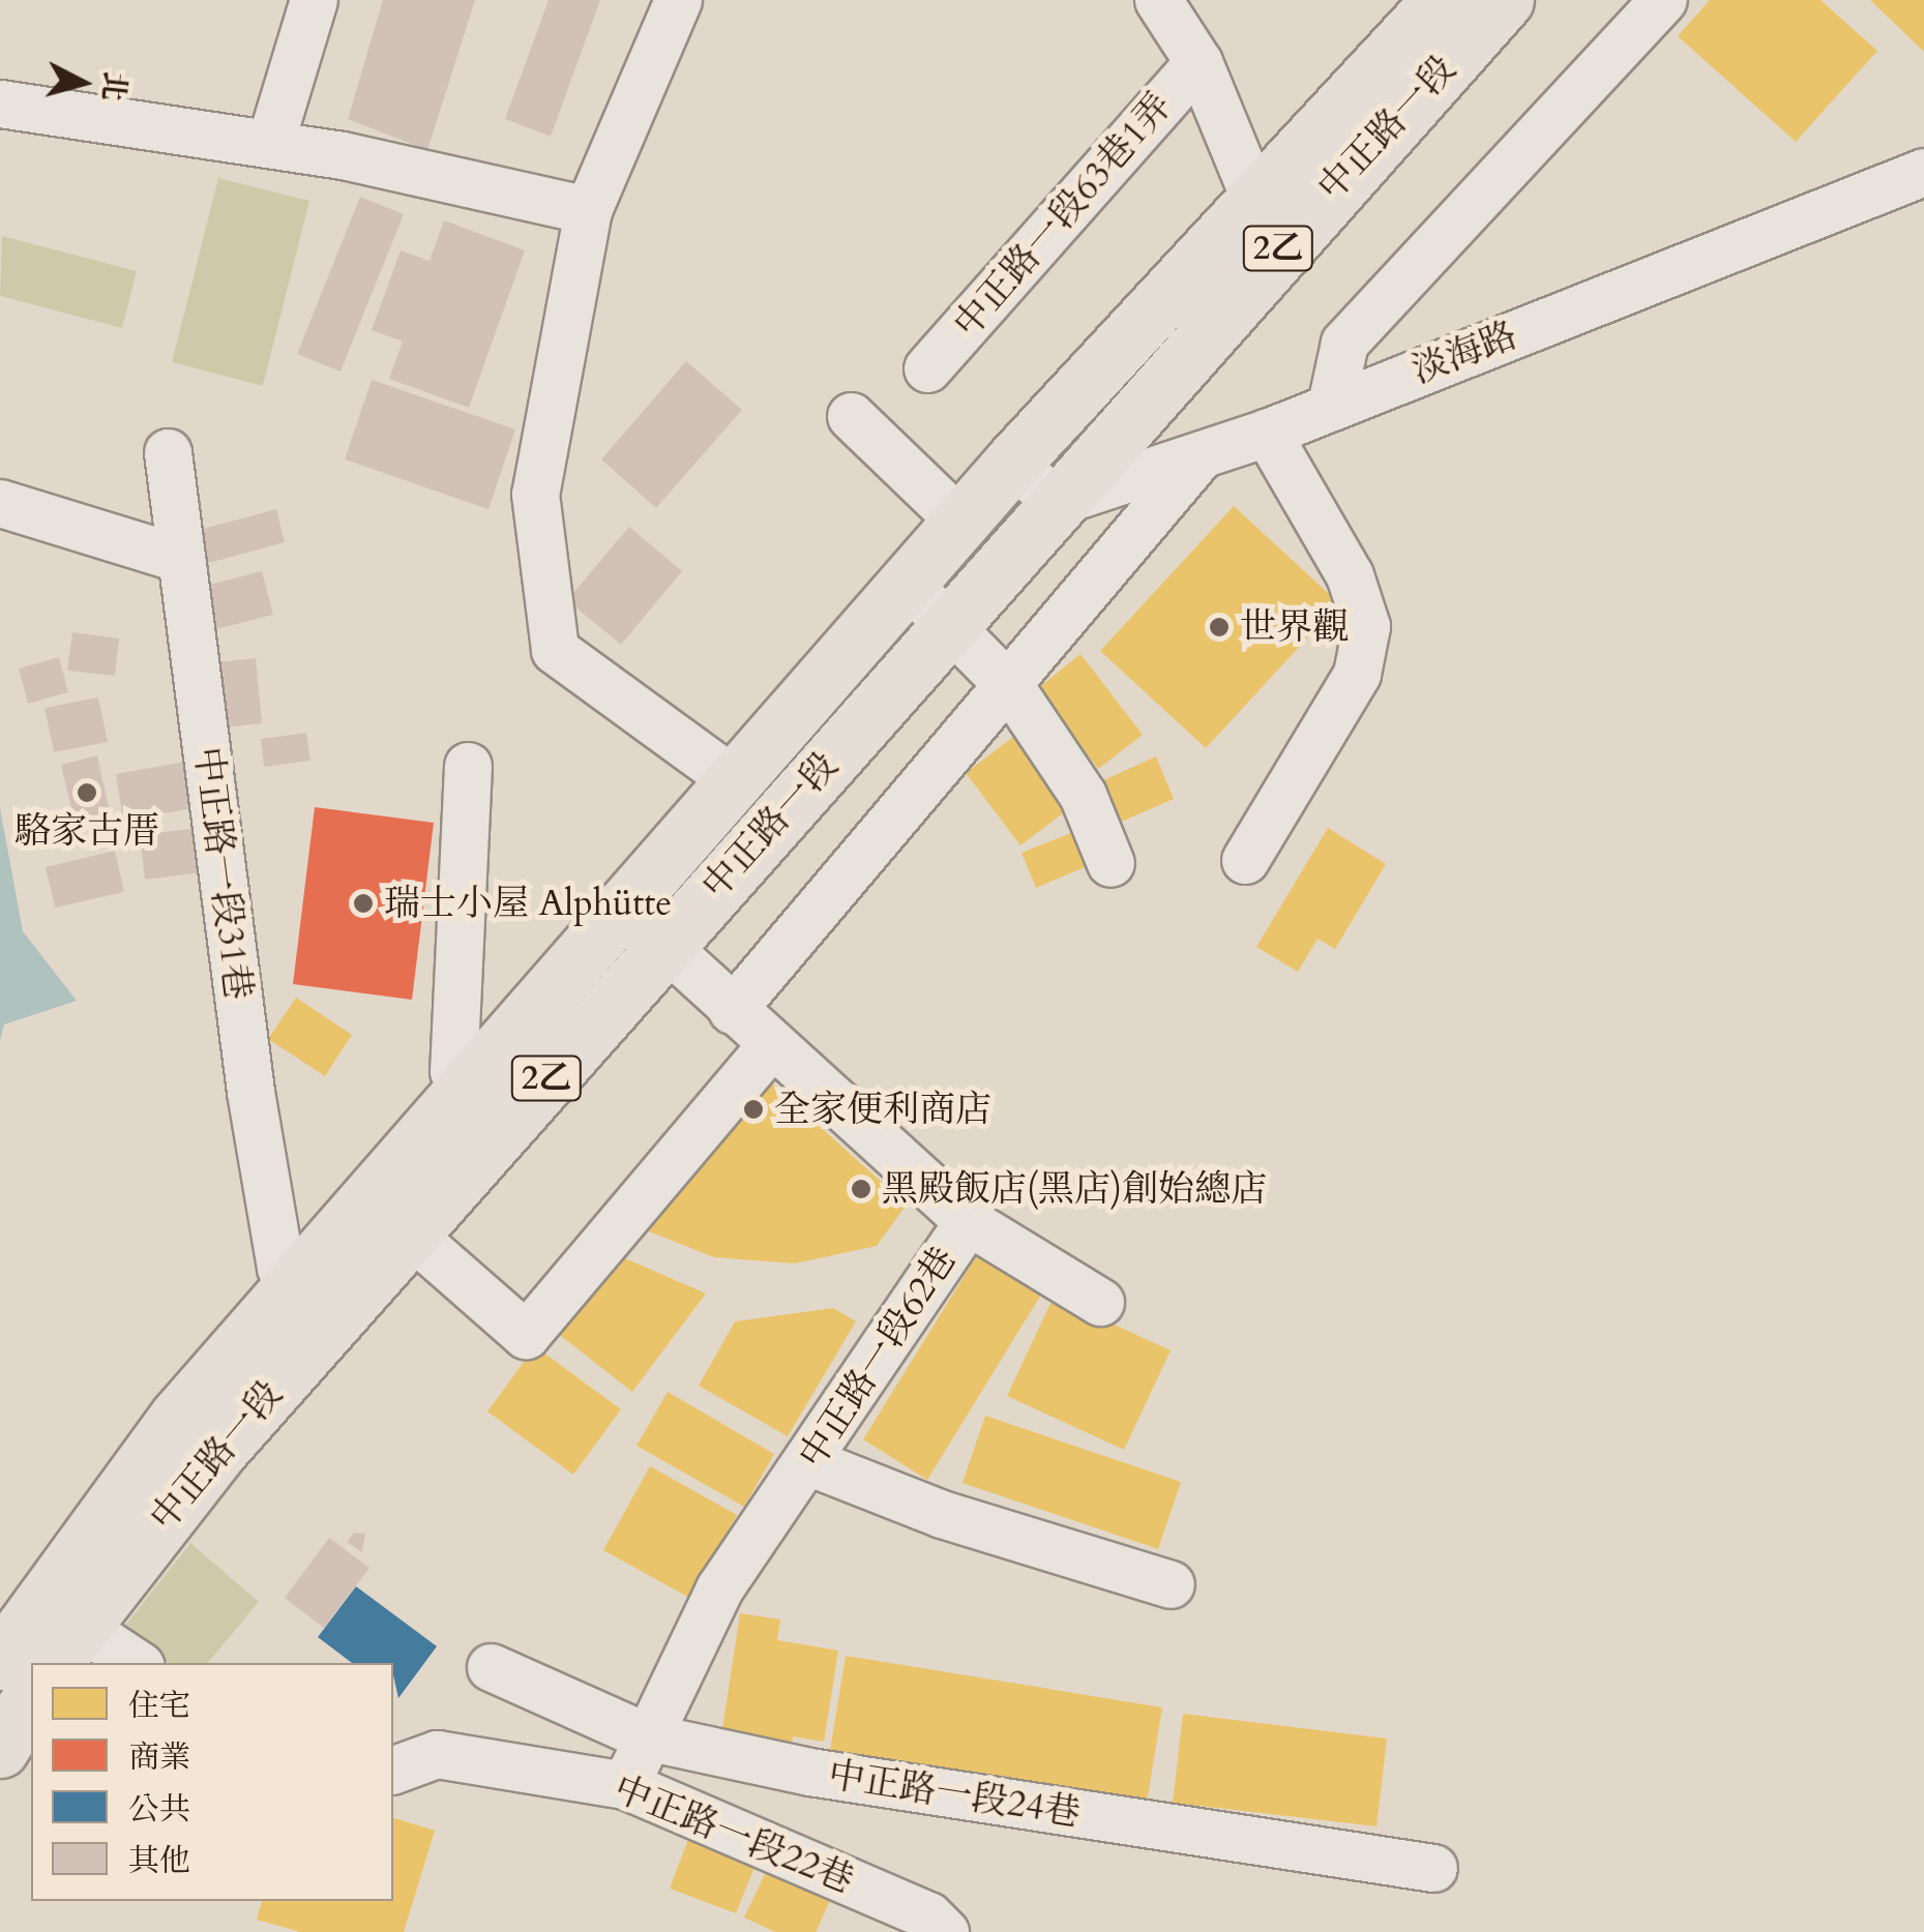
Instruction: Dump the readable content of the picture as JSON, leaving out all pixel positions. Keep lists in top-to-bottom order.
{
  "streets": {
    "main road": ["中正路一段", "2乙"],
    "street": [
      "中正路一段63巷1弄",
      "淡海路",
      "中正路一段31巷",
      "中正路一段62巷",
      "中正路一段24巷",
      "中正路一段22巷"
    ]
  },
  "crossings": [
    ["中正路一段", "淡海路"],
    ["中正路一段", "中正路一段31巷"],
    ["中正路一段", "中正路一段62巷"],
    ["中正路一段62巷", "中正路一段24巷"],
    ["中正路一段62巷", "中正路一段22巷"]
  ],
  "places": [
    "世界觀",
    "駱家古厝",
    "瑞士小屋 Alphütte",
    "全家便利商店",
    "黑殿飯店(黑店)創始總店"
  ],
  "legend": [
    "住宅",
    "商業",
    "公共",
    "其他"
  ],
  "north": "right"
}
